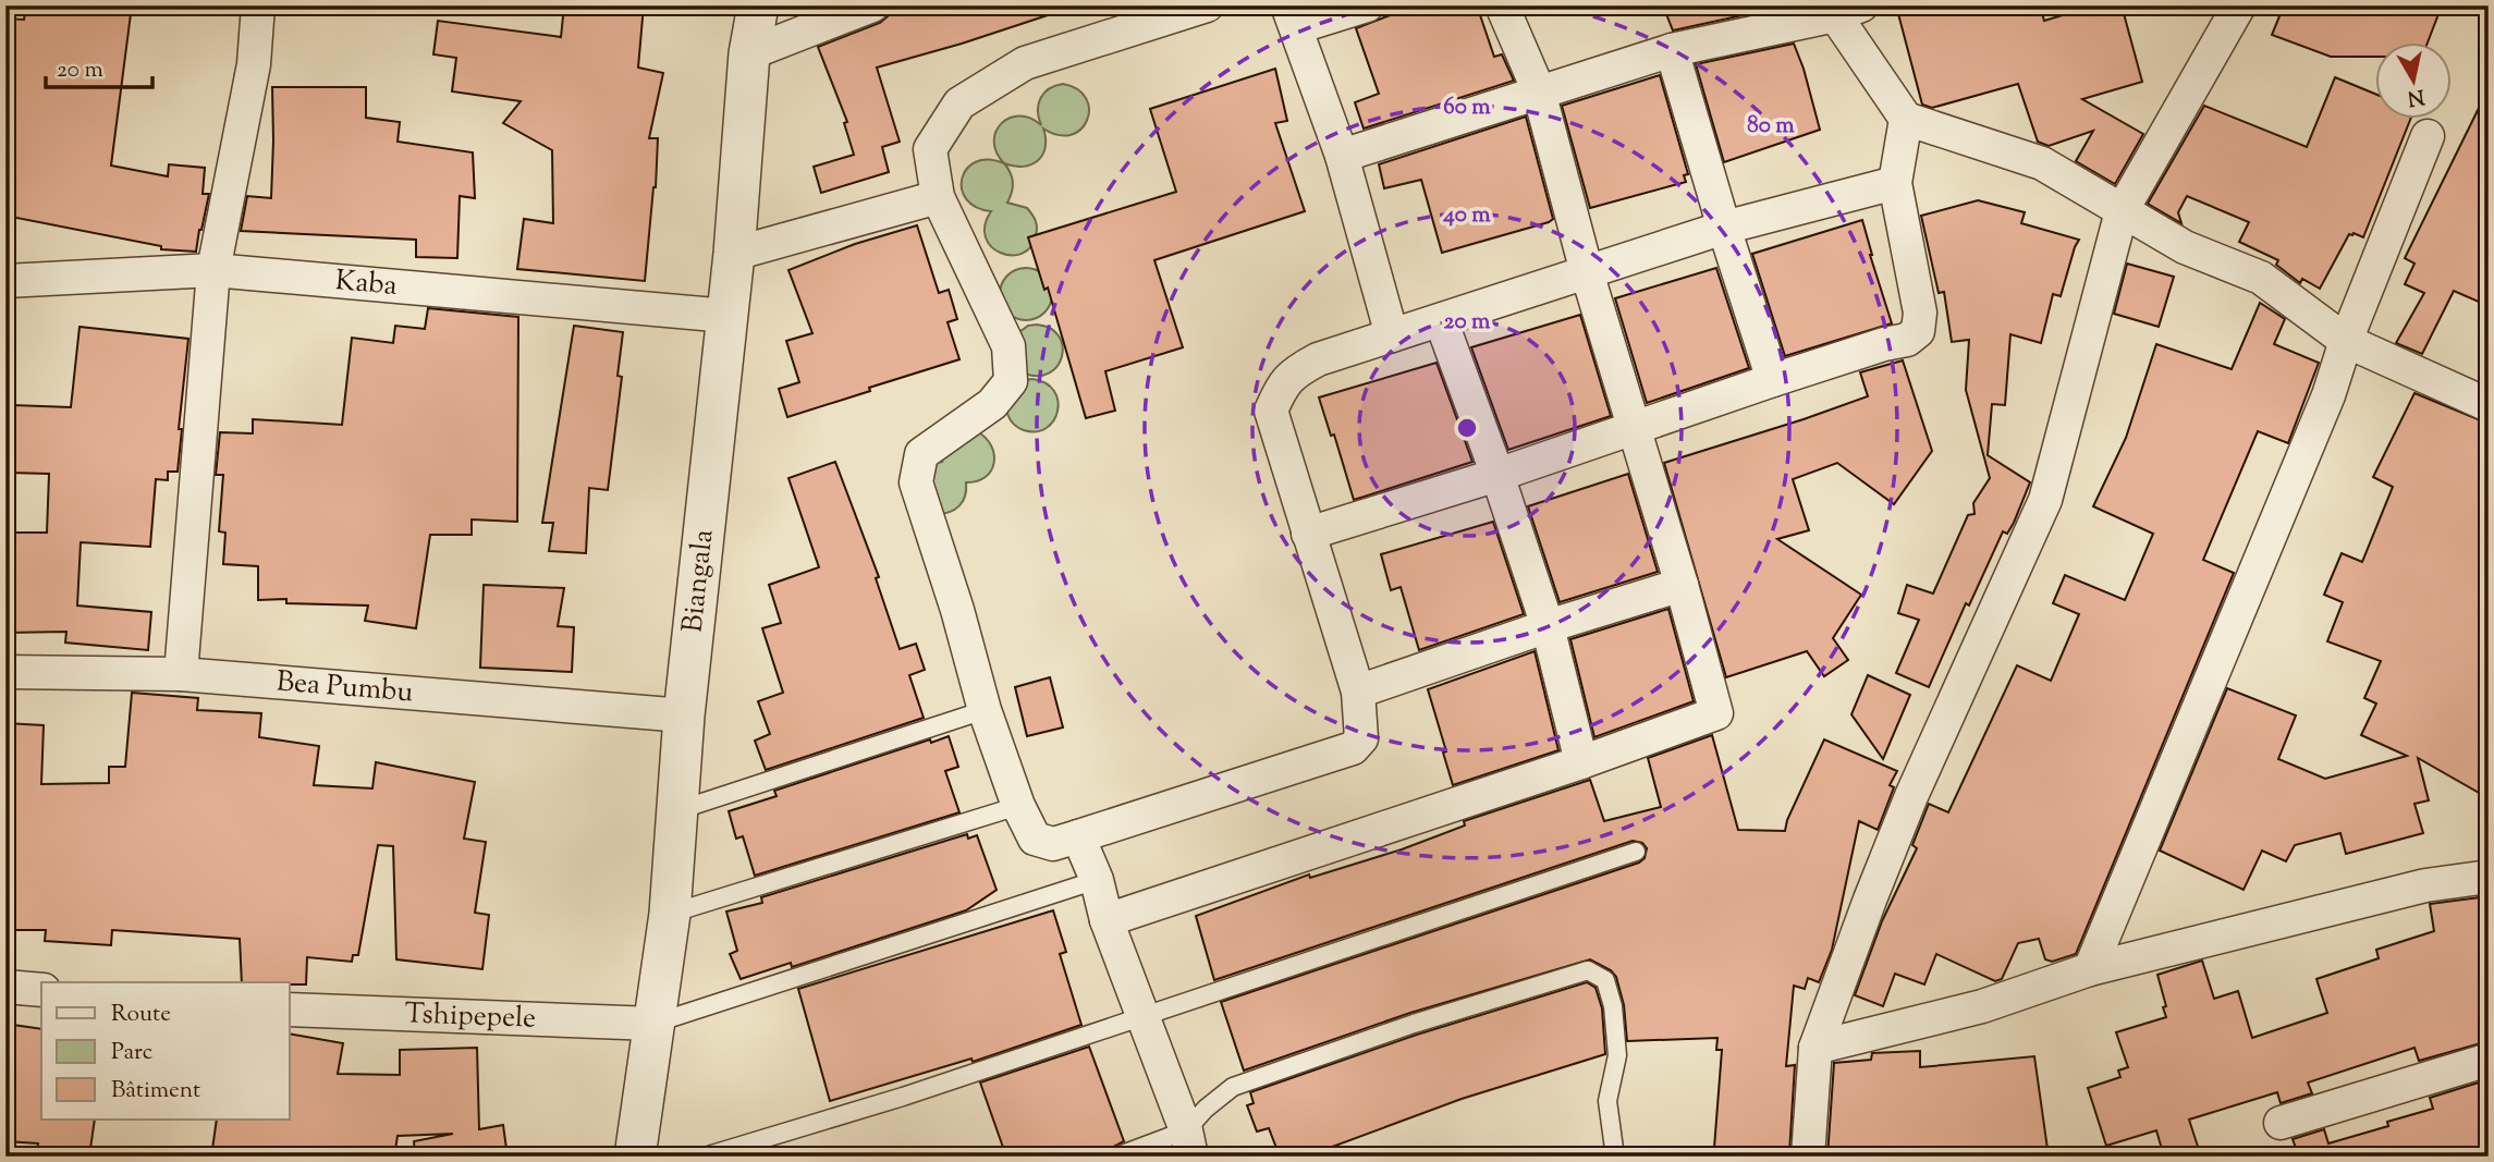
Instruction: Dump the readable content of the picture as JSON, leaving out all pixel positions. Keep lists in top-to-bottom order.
{
  "streets": {
    "street": [
      "Kaba",
      "Biangala",
      "Bea Pumbu",
      "Tshipepele"
    ]
  },
  "crossings": [
    ["Kaba", "Biangala"],
    ["Biangala", "Bea Pumbu"],
    ["Biangala", "Tshipepele"]
  ],
  "legend": ["Route", "Parc", "Bâtiment"],
  "scale_bar": "20 m",
  "north": "bottom",
  "rings": [
    "60 m",
    "80 m",
    "40 m",
    "20 m"
  ]
}
